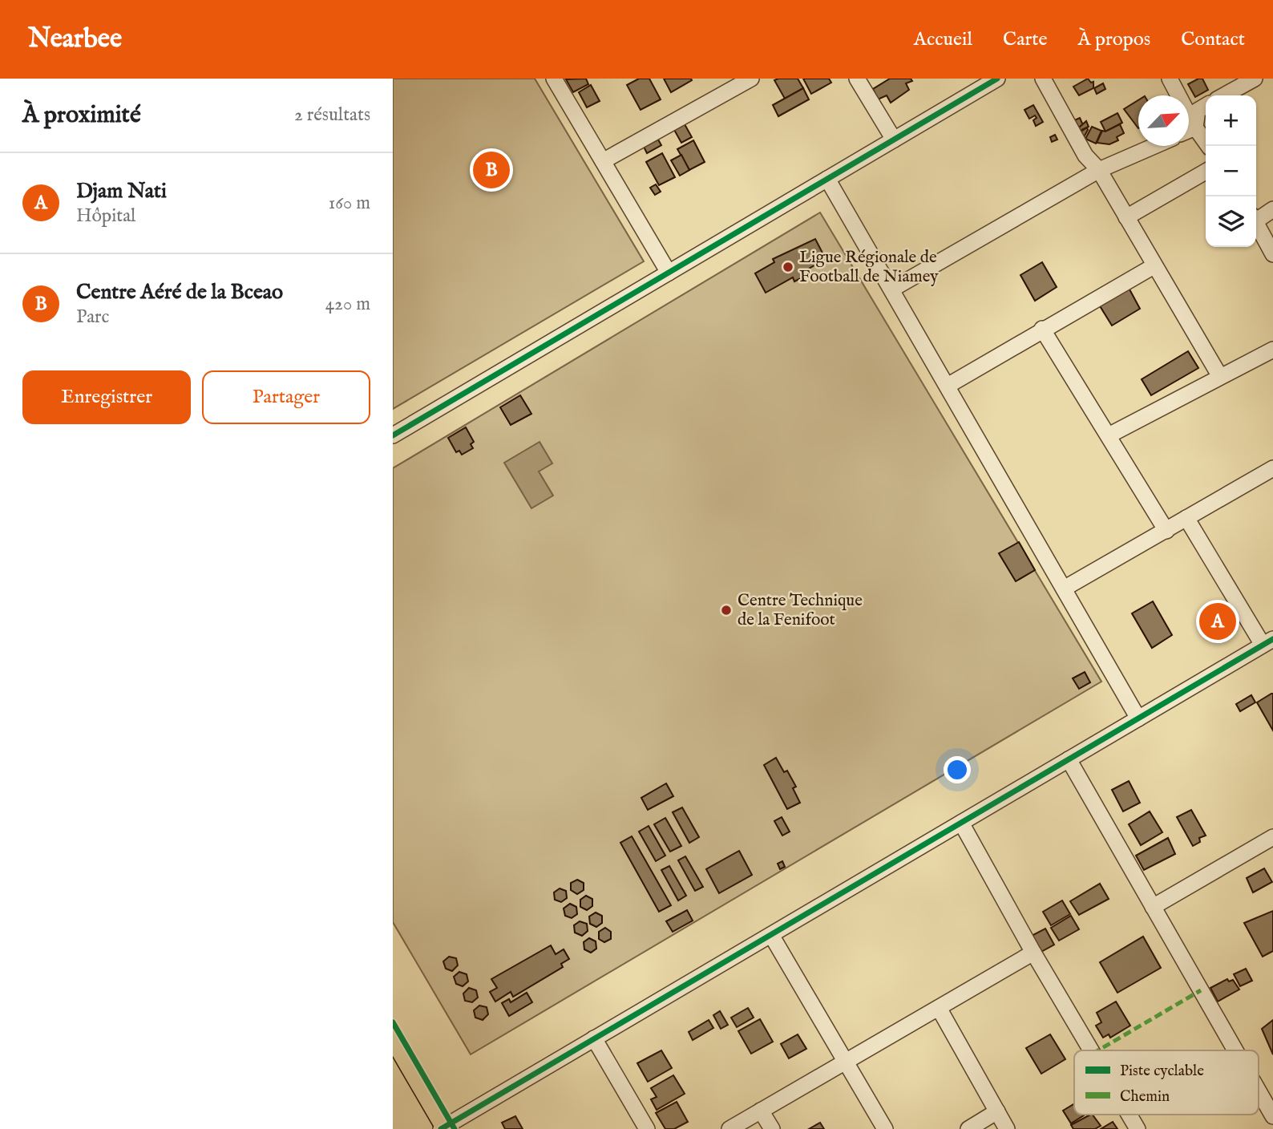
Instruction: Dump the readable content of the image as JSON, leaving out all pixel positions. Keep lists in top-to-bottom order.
{
  "places": ["Ligue Régionale de Football de Niamey", "Centre Technique de la Fenifoot"],
  "legend": ["Piste cyclable", "Chemin"],
  "north": "top right",
  "page": {
    "header": "Nearbee",
    "nav": [
      "Accueil",
      "Carte",
      "À propos",
      "Contact"
    ],
    "heading": ["À proximité", "2 résultats"],
    "map_buttons": ["+", "−"],
    "pins": ["B", "A"],
    "list": [
      {
        "mark": "A",
        "name": "Djam Nati",
        "note": "Hôpital",
        "value": "160 m"
      },
      {
        "mark": "B",
        "name": "Centre Aéré de la Bceao",
        "note": "Parc",
        "value": "420 m"
      }
    ],
    "buttons": ["Enregistrer", "Partager"]
  }
}
